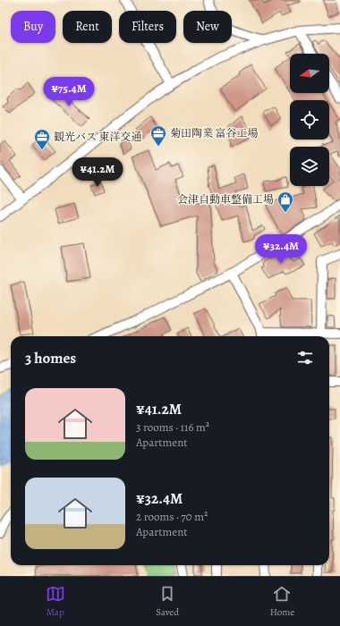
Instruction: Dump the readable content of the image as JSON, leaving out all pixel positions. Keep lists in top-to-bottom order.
{
  "places": {
    "office": ["菊田陶業 富谷工場", "観光バス 東洋交通"],
    "shop": ["会津自動車整備工場"]
  },
  "north": "left",
  "page": {
    "chip": [
      "Buy",
      "Rent",
      "Filters",
      "New"
    ],
    "price": ["¥75.4M", "¥41.2M", "¥32.4M"],
    "heading": "3 homes",
    "list": [
      {
        "name": "¥41.2M",
        "note": "3 rooms · 116 m² · Apartment"
      },
      {
        "name": "¥32.4M",
        "note": "2 rooms · 70 m² · Apartment"
      }
    ],
    "tabs": ["Map", "Saved", "Home"]
  }
}
